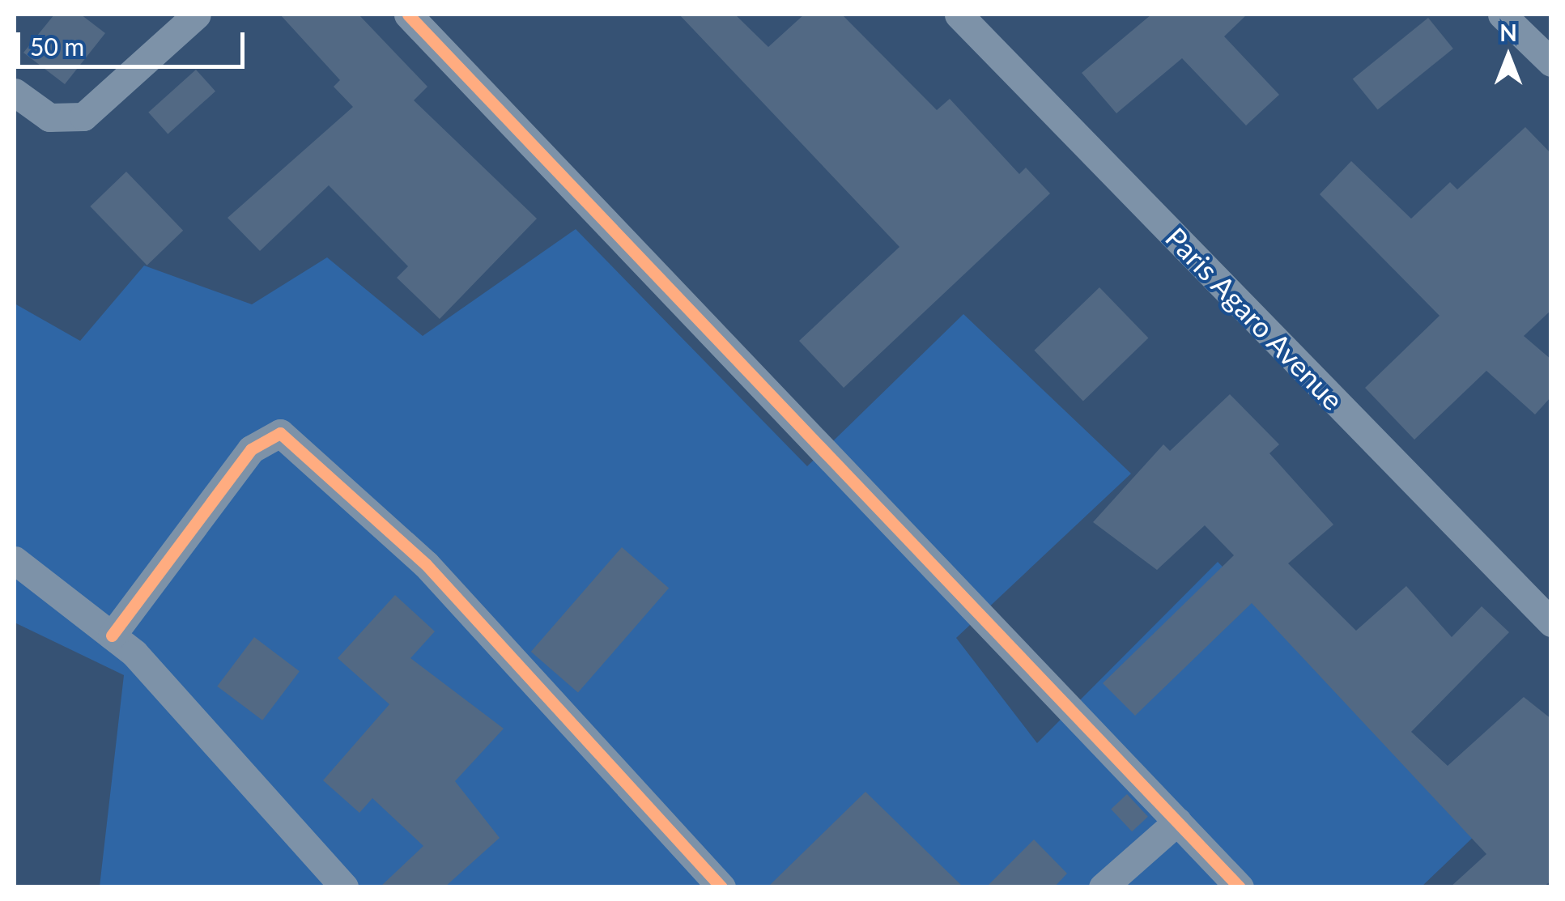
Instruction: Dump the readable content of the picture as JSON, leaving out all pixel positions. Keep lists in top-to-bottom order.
{
  "streets": {
    "street": ["Paris Agaro Avenue"]
  },
  "scale_bar": "50 m",
  "north": "top"
}
